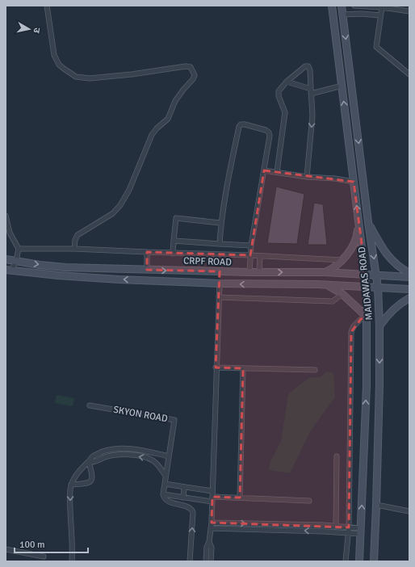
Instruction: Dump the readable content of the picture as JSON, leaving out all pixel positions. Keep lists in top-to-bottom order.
{
  "streets": {
    "street": ["CRPF ROAD", "MAIDAWAS ROAD", "SKYON ROAD"]
  },
  "crossings": [
    ["CRPF ROAD", "MAIDAWAS ROAD"]
  ],
  "scale_bar": "100 m",
  "north": "right"
}
